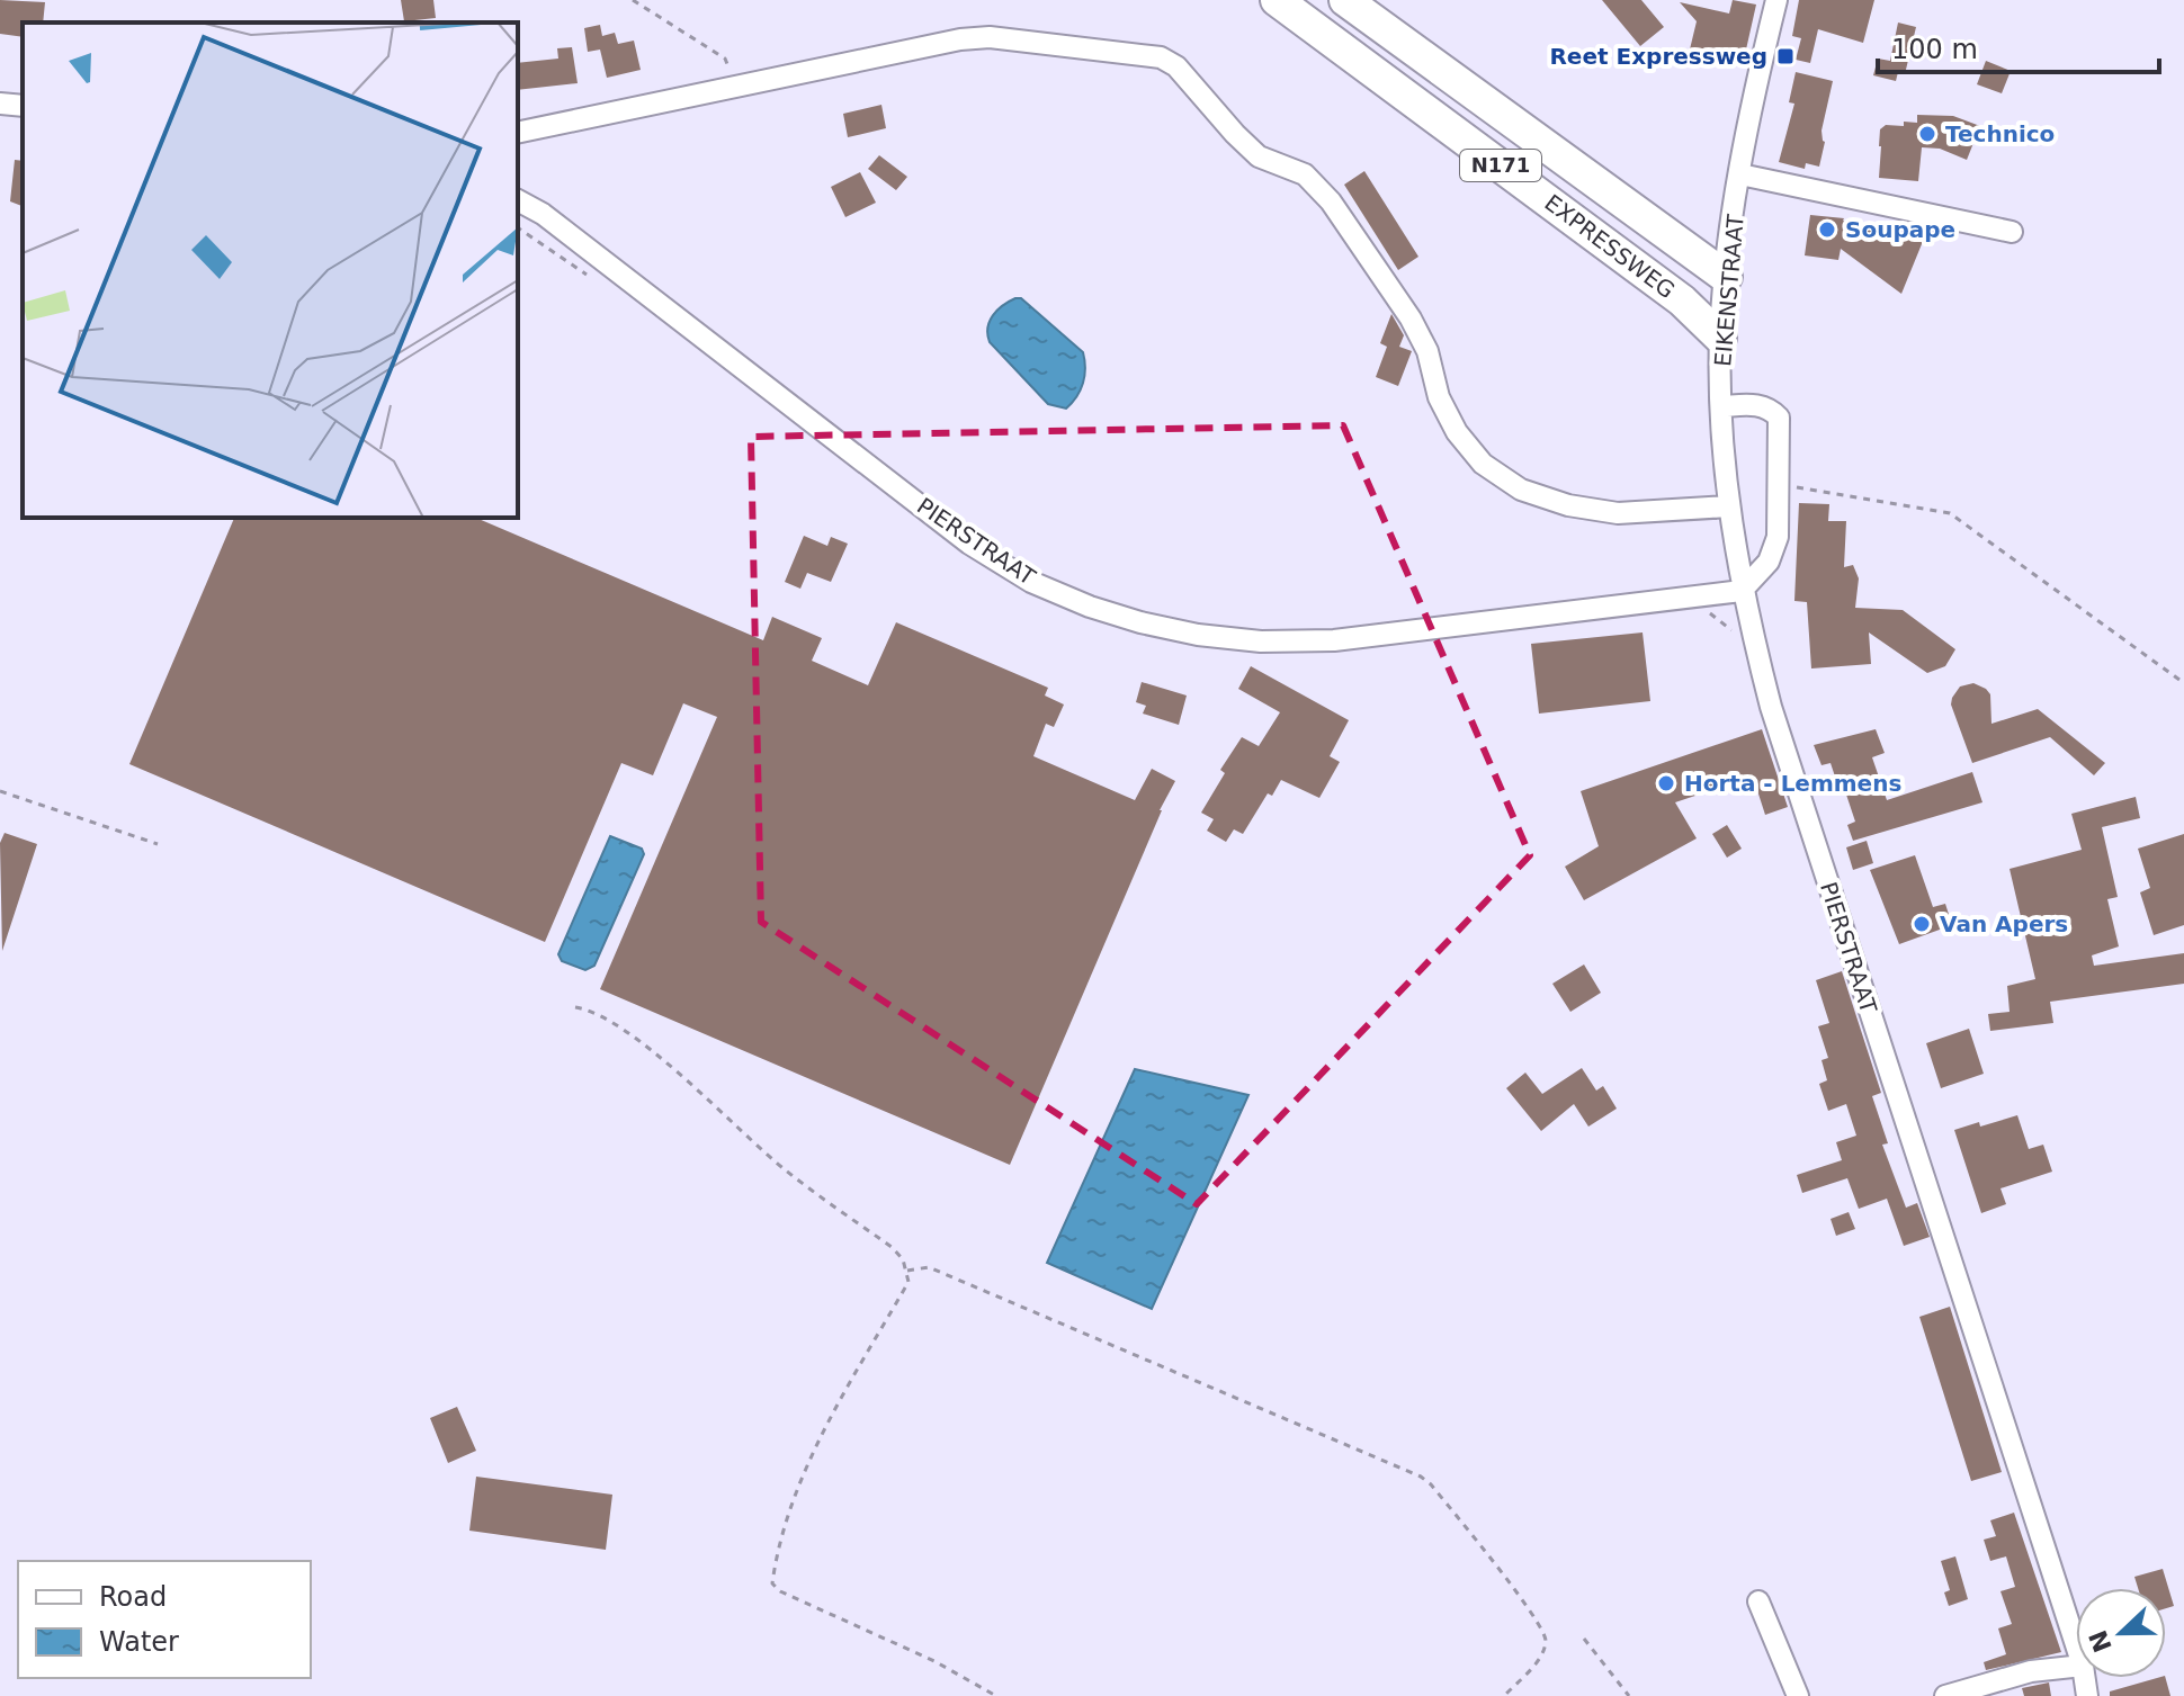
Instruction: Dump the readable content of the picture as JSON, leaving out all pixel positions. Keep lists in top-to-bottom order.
{
  "streets": {
    "highway": ["N171", "EXPRESSWEG"],
    "street": ["EIKENSTRAAT", "PIERSTRAAT"]
  },
  "crossings": [
    ["EXPRESSWEG", "EIKENSTRAAT"],
    ["EIKENSTRAAT", "PIERSTRAAT"]
  ],
  "places": {
    "transit": ["Reet Expressweg"],
    "other": [
      "Technico",
      "Soupape",
      "Horta - Lemmens",
      "Van Apers"
    ]
  },
  "legend": ["Road", "Water"],
  "scale_bar": "100 m",
  "north": "left"
}
